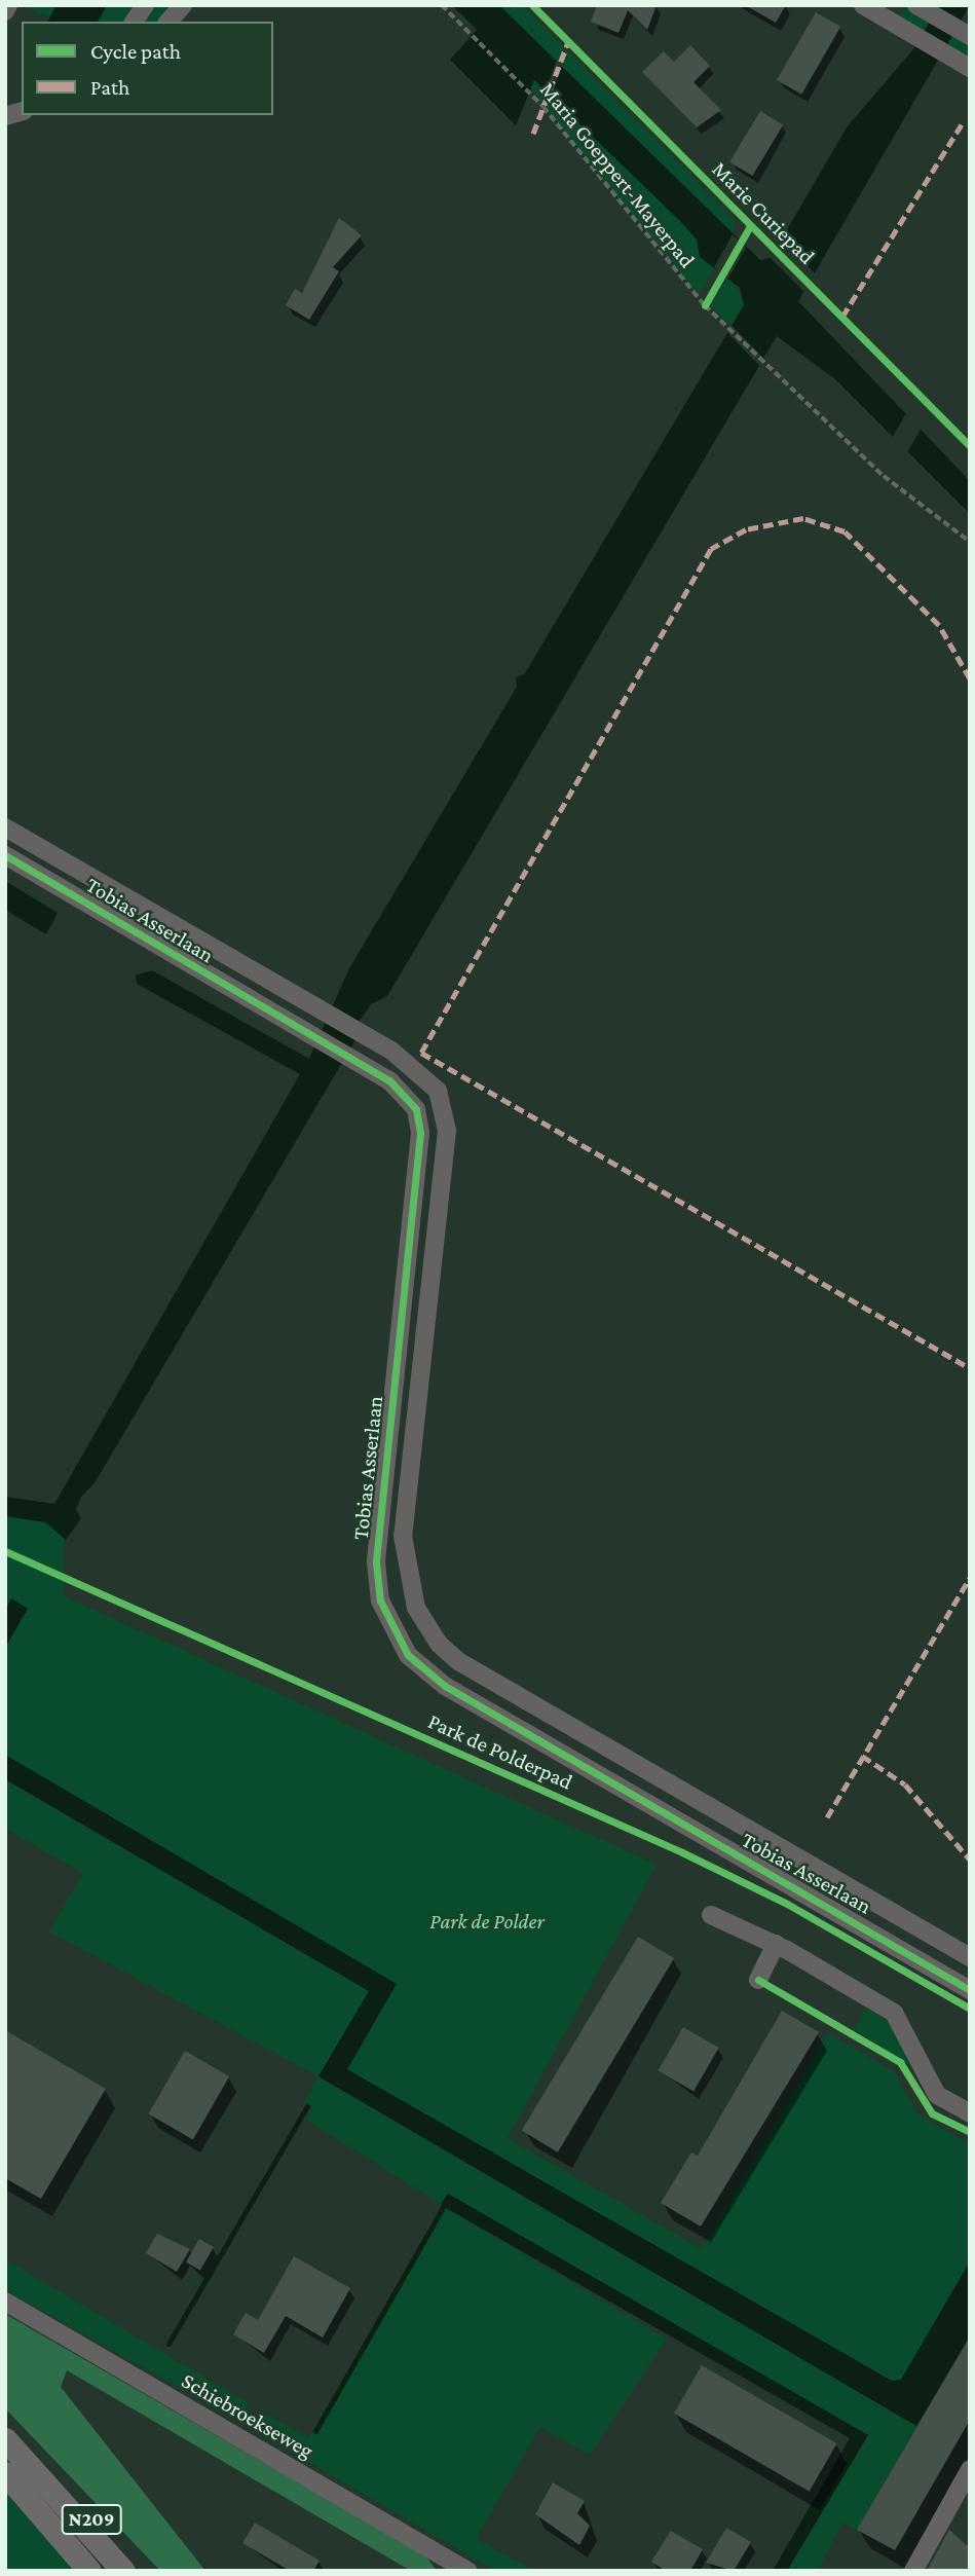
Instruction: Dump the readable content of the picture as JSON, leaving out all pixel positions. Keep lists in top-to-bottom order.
{
  "streets": {
    "main road": ["N209"],
    "street": ["Tobias Asserlaan", "Schiebroekseweg"],
    "path": ["Maria Goeppert-Mayerpad"],
    "cycle path": ["Marie Curiepad", "Park de Polderpad"]
  },
  "parks": ["Park de Polder"],
  "legend": ["Cycle path", "Path"]
}
